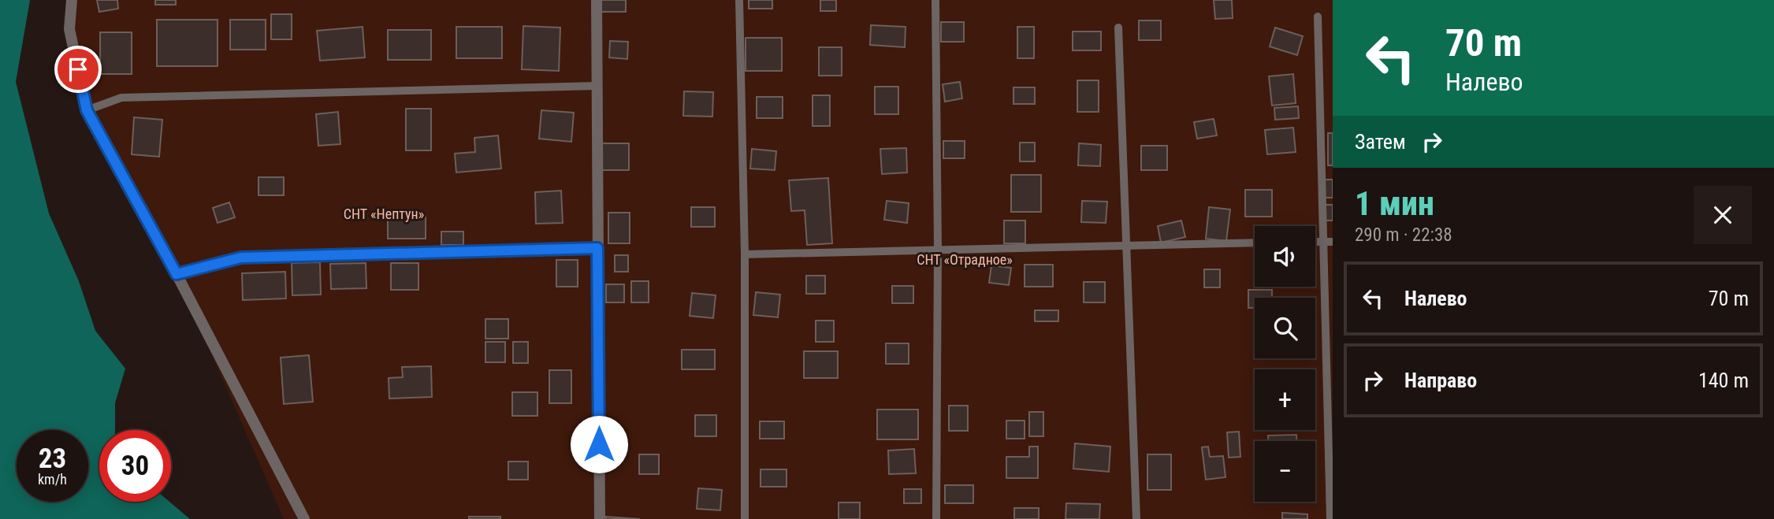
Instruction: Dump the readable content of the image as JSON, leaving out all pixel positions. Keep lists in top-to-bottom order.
{
  "parks": ["СНТ «Нептун»", "СНТ «Отрадное»"],
  "page": {
    "turn": ["70 m", "Налево"],
    "then": "Затем",
    "heading": ["1 мин", "290 m · 22:38"],
    "map_buttons": ["+", "−"],
    "list": [
      {
        "name": "Налево",
        "value": "70 m"
      },
      {
        "name": "Направо",
        "value": "140 m"
      }
    ],
    "speed": "23 km/h",
    "limit": "30"
  }
}
